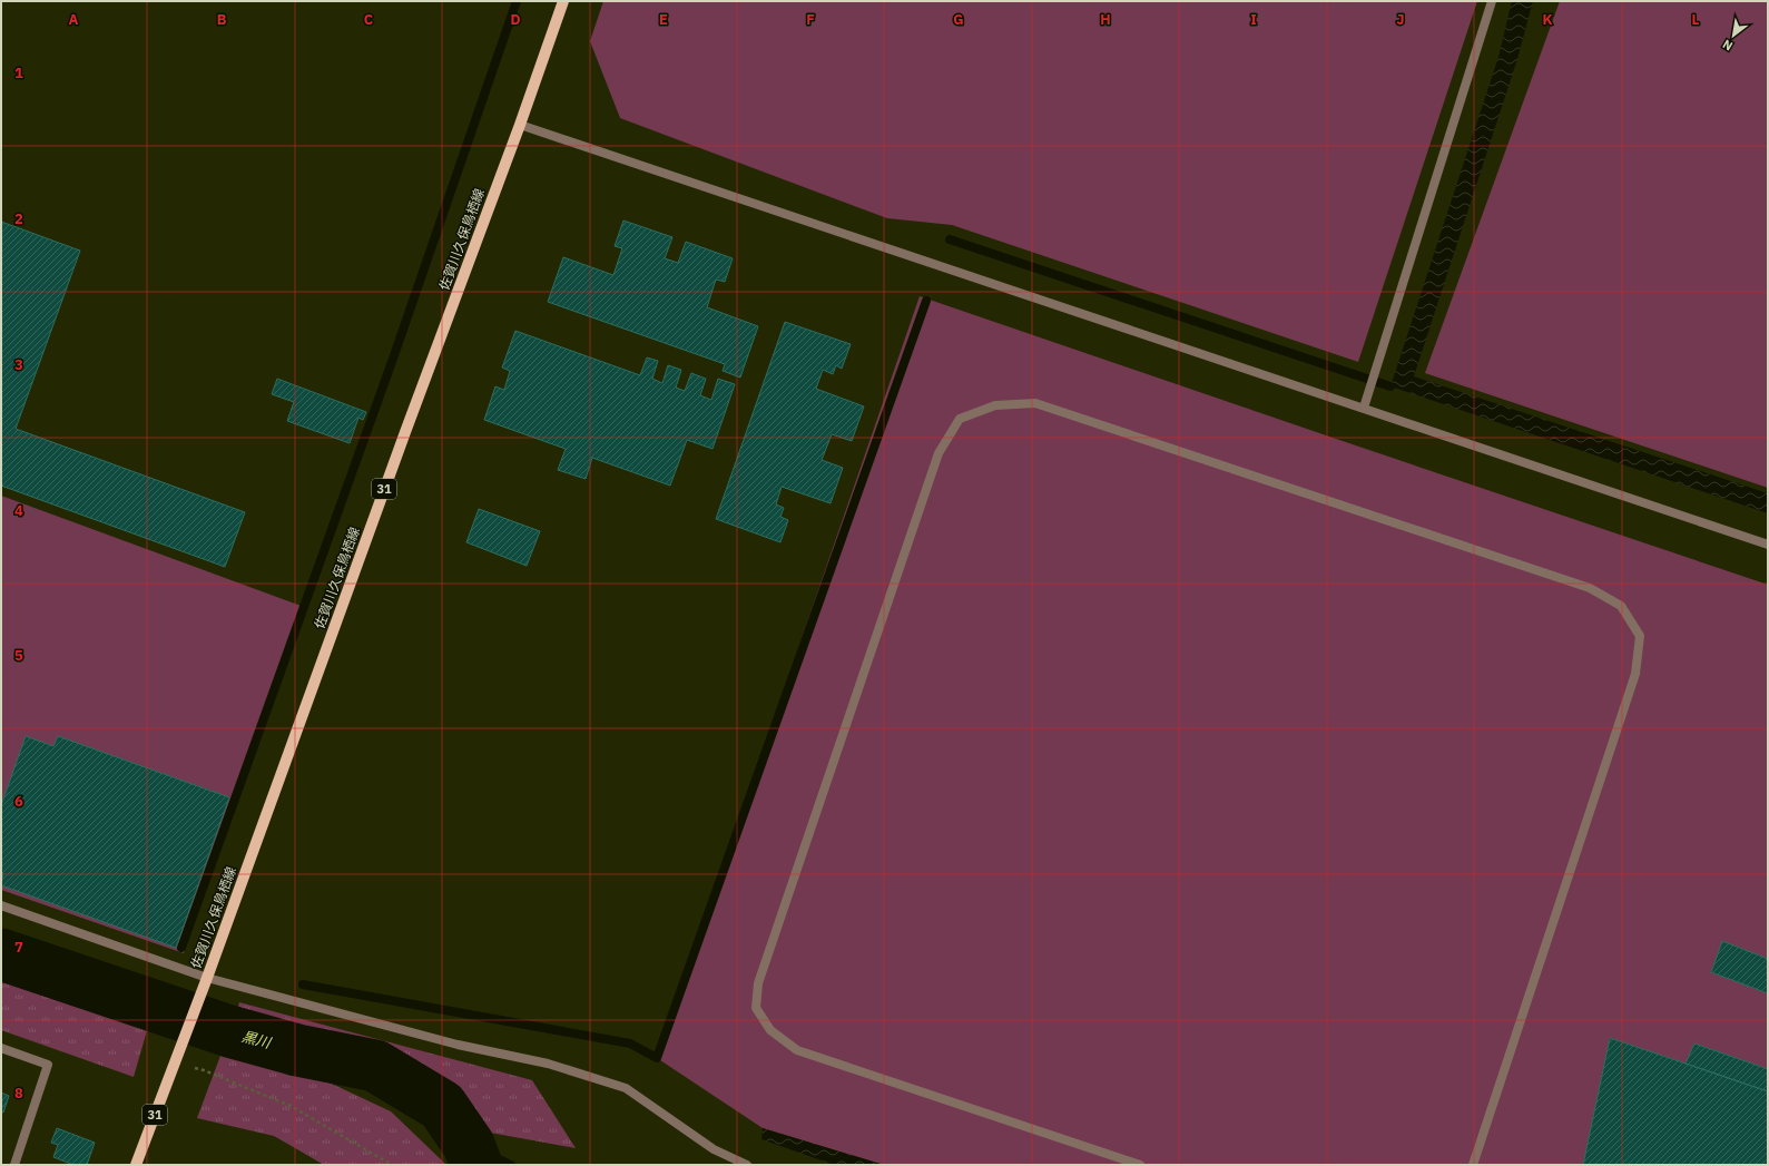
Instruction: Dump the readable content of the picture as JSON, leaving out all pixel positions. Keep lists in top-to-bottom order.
{
  "streets": {
    "main road": ["佐賀川久保鳥栖線", "31"]
  },
  "water": ["黒川"],
  "north": "bottom left",
  "grid": {
    "columns": [
      "A",
      "B",
      "C",
      "D",
      "E",
      "F",
      "G",
      "H",
      "I",
      "J",
      "K",
      "L"
    ],
    "rows": [
      "1",
      "2",
      "3",
      "4",
      "5",
      "6",
      "7",
      "8"
    ]
  }
}
